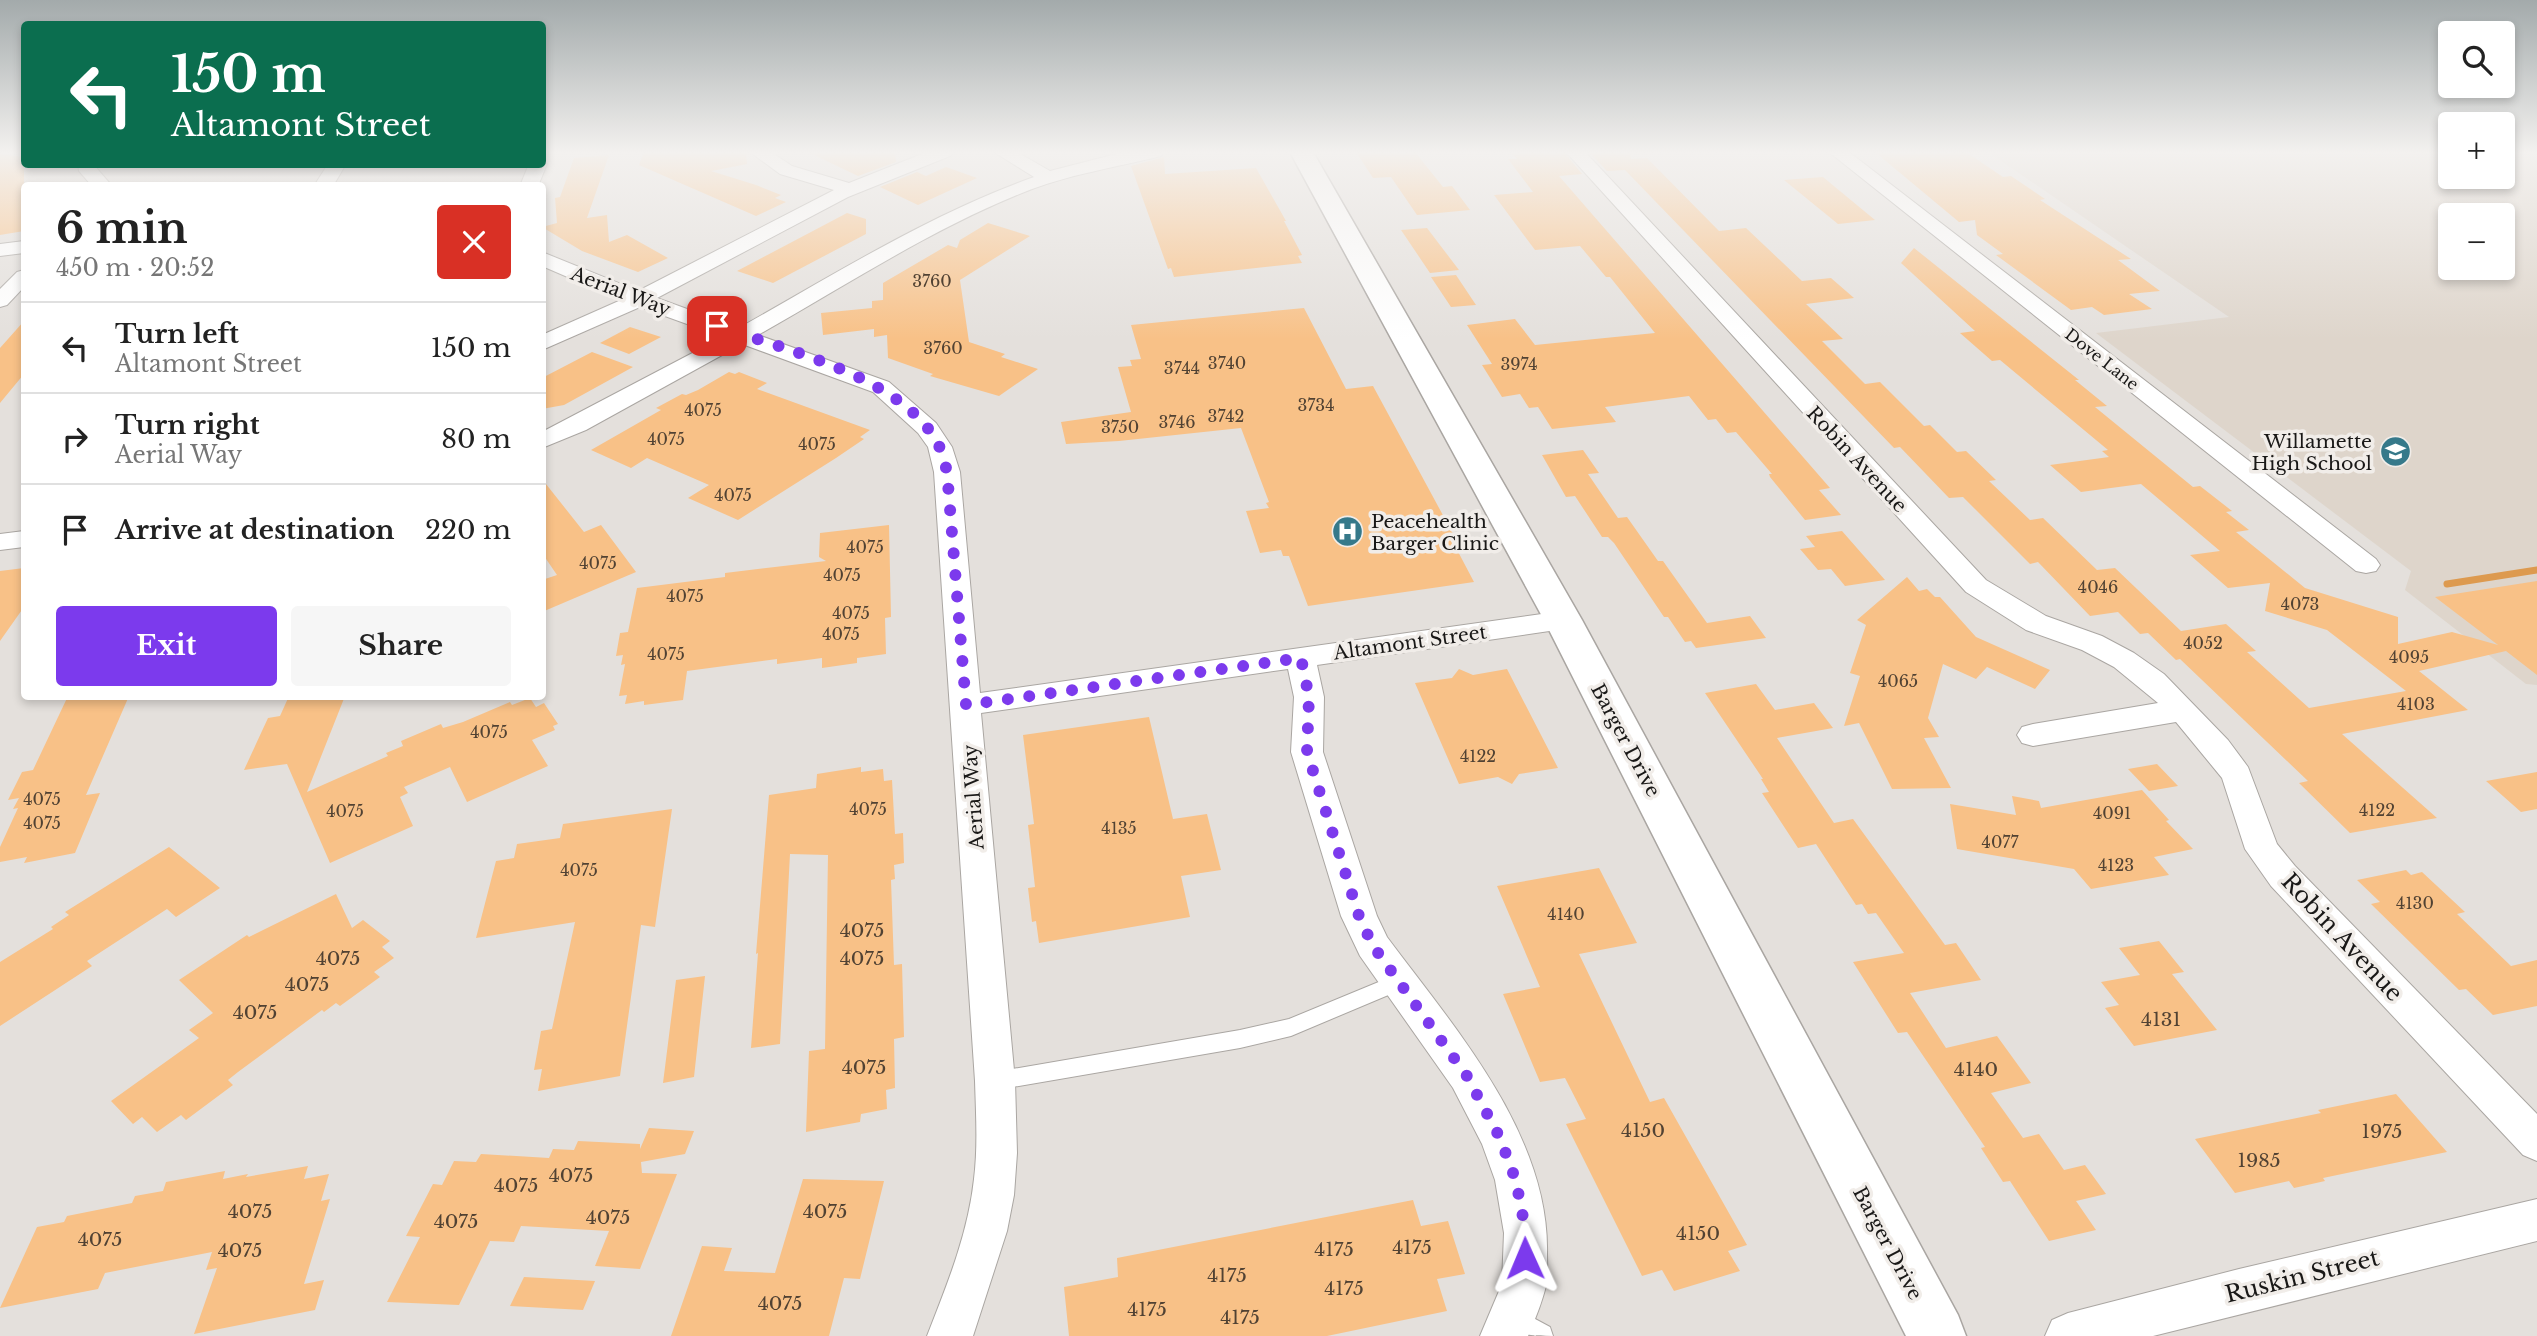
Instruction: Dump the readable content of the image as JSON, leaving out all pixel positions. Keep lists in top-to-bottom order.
{
  "streets": {
    "main road": ["Barger Drive"],
    "street": [
      "Aerial Way",
      "Dove Lane",
      "Robin Avenue",
      "Altamont Street",
      "Ruskin Street"
    ]
  },
  "crossings": [
    ["Aerial Way", "Altamont Street"],
    ["Altamont Street", "Barger Drive"]
  ],
  "places": {
    "school or university": ["Willamette High School"],
    "hospital": ["Peacehealth Barger Clinic"]
  },
  "house_numbers": [
    "3760",
    "3760",
    "3740",
    "3974",
    "3744",
    "3734",
    "4075",
    "3742",
    "3746",
    "3750",
    "4075",
    "4075",
    "4075",
    "4075",
    "4075",
    "4075",
    "4046",
    "4075",
    "4073",
    "4075",
    "4075",
    "4052",
    "4075",
    "4095",
    "4065",
    "4103",
    "4075",
    "4122",
    "4075",
    "4075",
    "4122",
    "4075",
    "4091",
    "4075",
    "4135",
    "4077",
    "4123",
    "4075",
    "4130",
    "4140",
    "4075",
    "4075",
    "4075",
    "4075",
    "4075",
    "4131",
    "4075",
    "4140",
    "4150",
    "1975",
    "1985",
    "4075",
    "4075",
    "4075",
    "4075",
    "4075",
    "4075",
    "4150",
    "4075",
    "4175",
    "4175",
    "4075",
    "4175",
    "4175",
    "4075",
    "4175",
    "4175"
  ],
  "page": {
    "map_buttons": ["+", "−"],
    "turn": ["150 m", "Altamont Street"],
    "heading": ["6 min", "450 m · 20:52"],
    "list": [
      {
        "name": "Turn left",
        "note": "Altamont Street",
        "value": "150 m"
      },
      {
        "name": "Turn right",
        "note": "Aerial Way",
        "value": "80 m"
      },
      {
        "name": "Arrive at destination",
        "value": "220 m"
      }
    ],
    "buttons": ["Exit", "Share"]
  }
}
